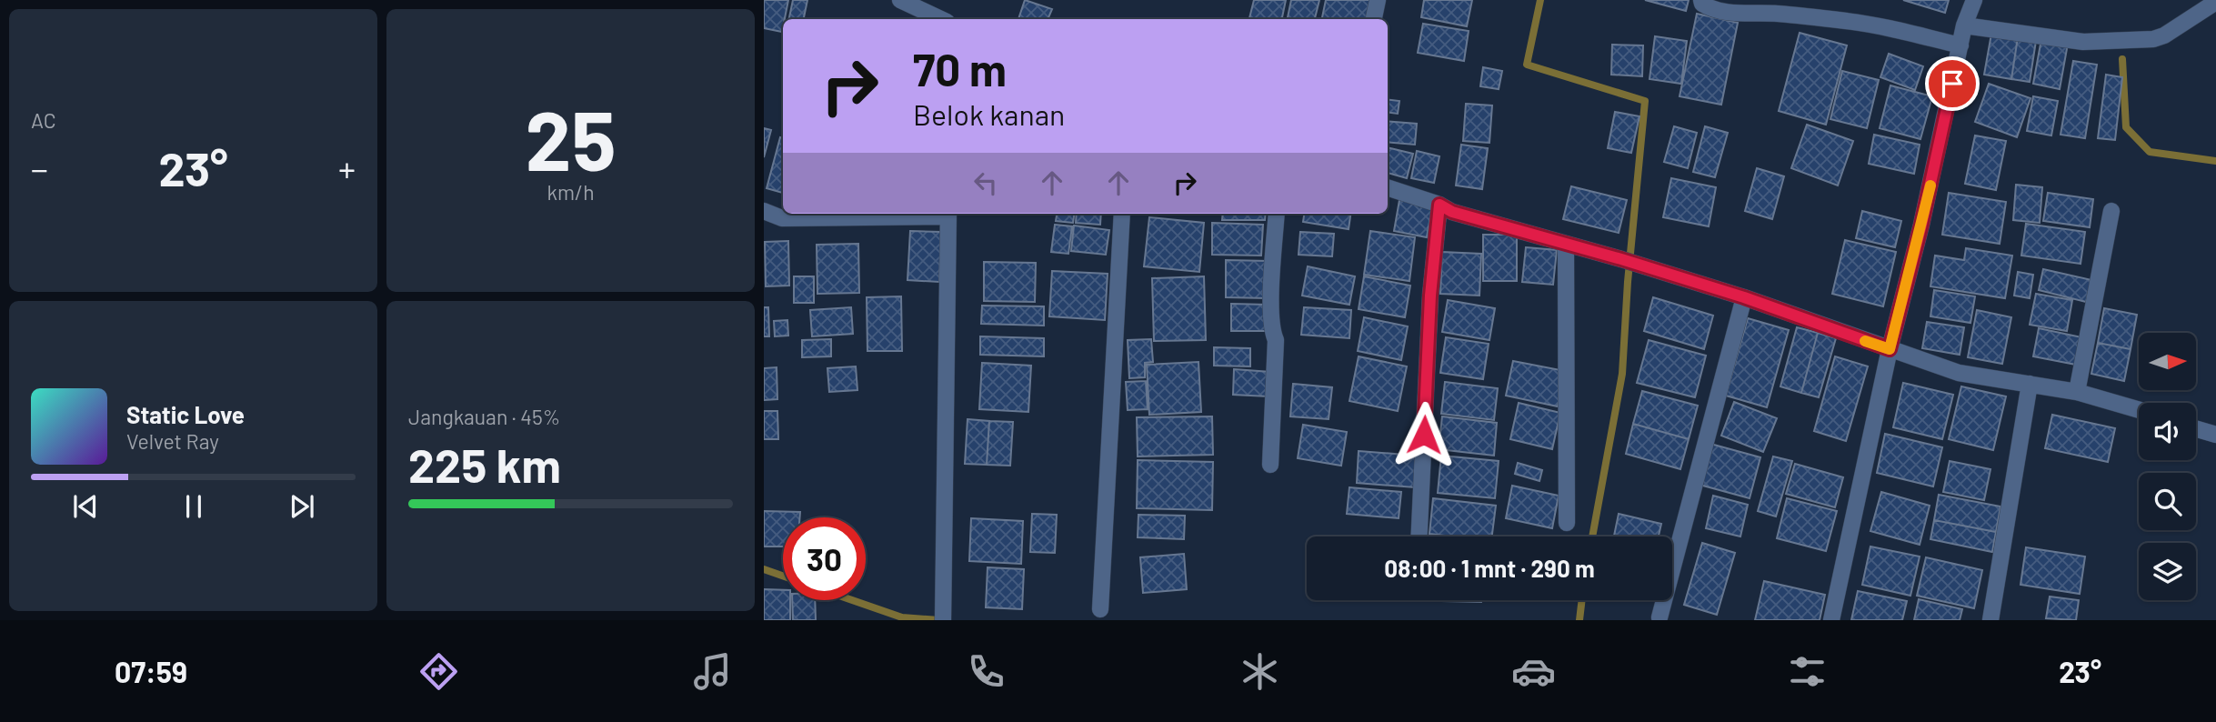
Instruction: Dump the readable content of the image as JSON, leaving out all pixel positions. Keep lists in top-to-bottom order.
{
  "north": "right",
  "page": {
    "tile": [
      "AC",
      ["25", "km/h"],
      ["Jangkauan · 45%", "225 km"]
    ],
    "turn": ["70 m", "Belok kanan"],
    "heat": ["−", "23°", "+"],
    "song": ["Static Love", "Velvet Ray"],
    "limit": "30",
    "trip": "08:00 · 1 mnt · 290 m",
    "tabs": ["07:59", "23°"]
  }
}
